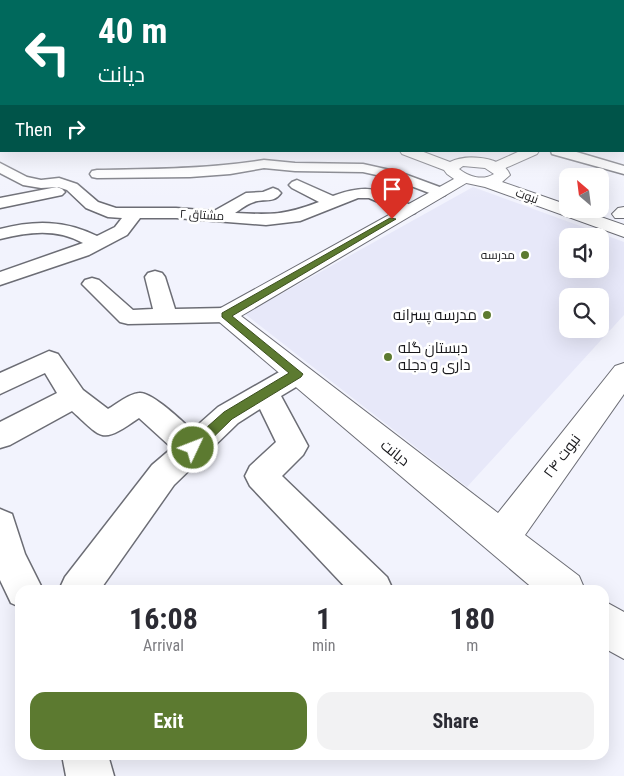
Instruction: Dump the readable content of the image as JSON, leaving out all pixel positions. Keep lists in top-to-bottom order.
{
  "streets": {
    "street": [
      "نبوت",
      "مشتاق ۲",
      "دیانت",
      "نبوت ۲۴"
    ]
  },
  "crossings": [
    ["دیانت", "نبوت ۲۴"]
  ],
  "places": ["مدرسه", "مدرسه پسرانه", "دبستان گله داری و دجله"],
  "north": "top left",
  "page": {
    "turn": ["40 m", "دیانت"],
    "then": "Then",
    "eta": [
      "16:08",
      "Arrival",
      "1",
      "min",
      "180",
      "m"
    ],
    "buttons": ["Exit", "Share"]
  }
}
